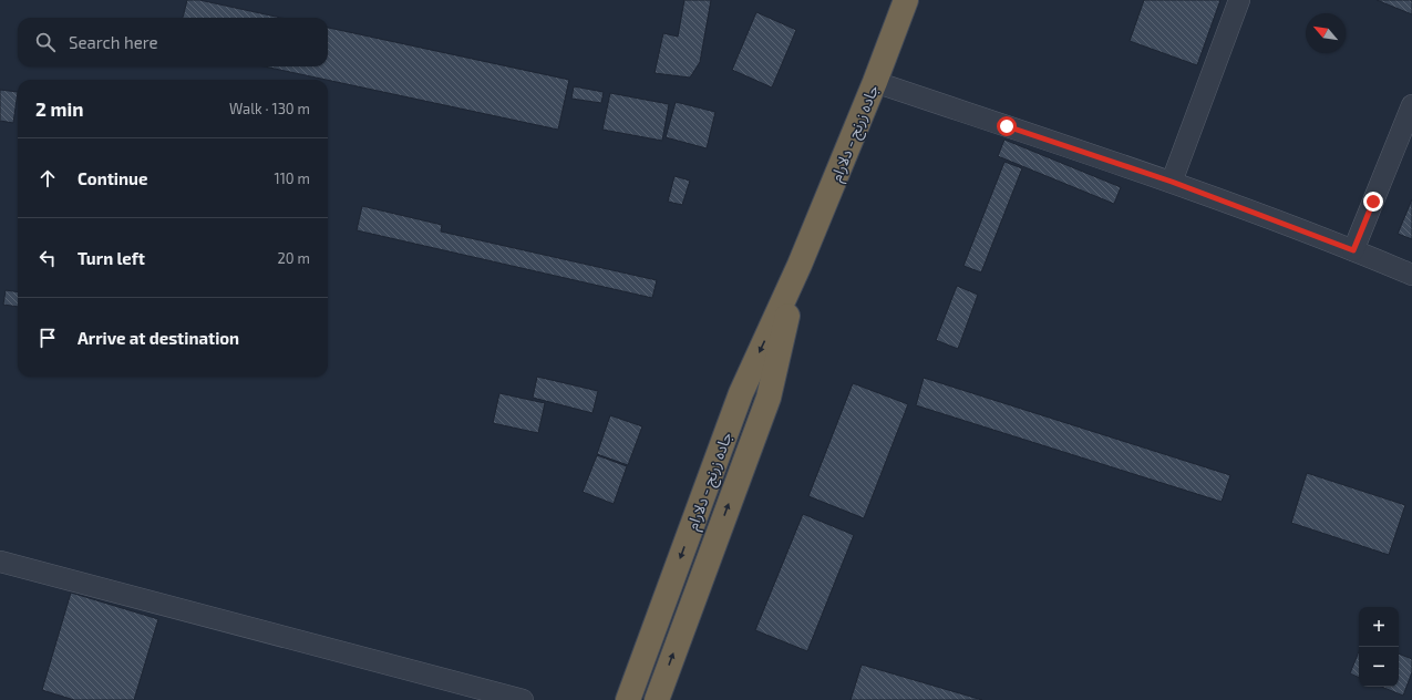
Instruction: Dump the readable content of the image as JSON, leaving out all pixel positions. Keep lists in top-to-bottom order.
{
  "streets": {
    "highway": ["جاده زرنج - دلارام"]
  },
  "north": "top left",
  "page": {
    "search": "Search here",
    "heading": ["2 min", "Walk · 130 m"],
    "list": [
      ["Continue", "110 m"],
      ["Turn left", "20 m"],
      "Arrive at destination"
    ],
    "map_buttons": ["+", "−"]
  }
}
